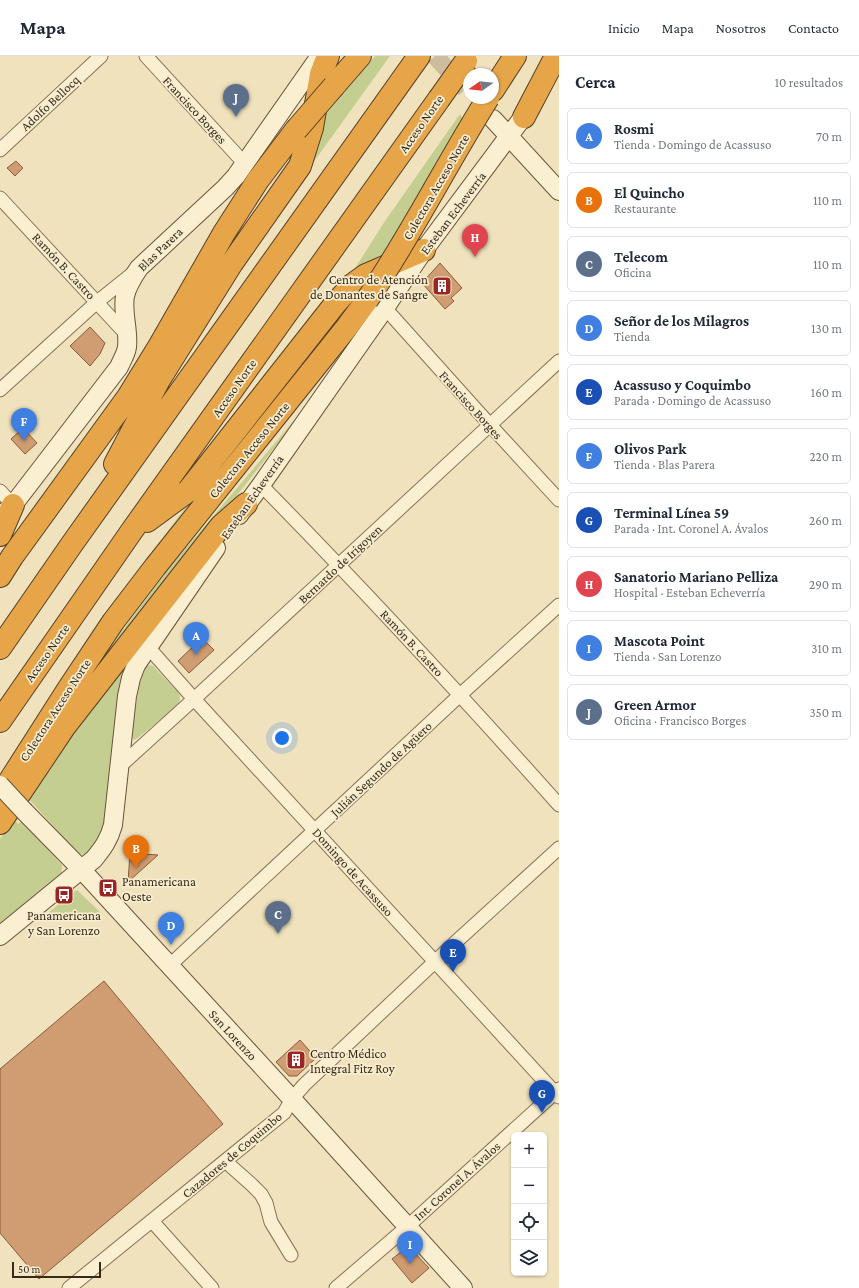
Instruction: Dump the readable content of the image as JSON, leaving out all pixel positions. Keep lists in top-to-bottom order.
{
  "streets": {
    "highway": ["Acceso Norte", "Colectora Acceso Norte"],
    "street": [
      "Adolfo Bellocq",
      "Francisco Borges",
      "Esteban Echeverría",
      "Blas Parera",
      "Ramón B. Castro",
      "Bernardo de Irigoyen",
      "Julián Segundo de Agüero",
      "Domingo de Acassuso",
      "San Lorenzo",
      "Cazadores de Coquimbo",
      "Int. Coronel A. Ávalos"
    ]
  },
  "crossings": [
    ["Francisco Borges", "Colectora Acceso Norte"],
    ["Francisco Borges", "Esteban Echeverría"],
    ["Francisco Borges", "Blas Parera"],
    ["Francisco Borges", "Bernardo de Irigoyen"],
    ["Colectora Acceso Norte", "Esteban Echeverría"],
    ["Esteban Echeverría", "Ramón B. Castro"],
    ["Esteban Echeverría", "Bernardo de Irigoyen"],
    ["Esteban Echeverría", "Domingo de Acassuso"],
    ["Esteban Echeverría", "San Lorenzo"],
    ["Blas Parera", "Ramón B. Castro"],
    ["Ramón B. Castro", "Bernardo de Irigoyen"],
    ["Ramón B. Castro", "Julián Segundo de Agüero"],
    ["Bernardo de Irigoyen", "Domingo de Acassuso"],
    ["Julián Segundo de Agüero", "Domingo de Acassuso"],
    ["Julián Segundo de Agüero", "San Lorenzo"],
    ["Domingo de Acassuso", "Cazadores de Coquimbo"],
    ["Domingo de Acassuso", "Int. Coronel A. Ávalos"],
    ["San Lorenzo", "Cazadores de Coquimbo"],
    ["San Lorenzo", "Int. Coronel A. Ávalos"]
  ],
  "places": {
    "building": ["Centro de Atención de Donantes de Sangre", "Centro Médico Integral Fitz Roy"],
    "bus stop": ["Panamericana Oeste", "Panamericana y San Lorenzo"]
  },
  "scale_bar": "50 m",
  "north": "left",
  "page": {
    "header": "Mapa",
    "nav": [
      "Inicio",
      "Mapa",
      "Nosotros",
      "Contacto"
    ],
    "heading": ["Cerca", "10 resultados"],
    "pins": [
      "J",
      "H",
      "F",
      "A",
      "B",
      "C",
      "D",
      "E",
      "G",
      "I"
    ],
    "list": [
      {
        "mark": "A",
        "name": "Rosmi",
        "note": "Tienda · Domingo de Acassuso",
        "value": "70 m"
      },
      {
        "mark": "B",
        "name": "El Quincho",
        "note": "Restaurante",
        "value": "110 m"
      },
      {
        "mark": "C",
        "name": "Telecom",
        "note": "Oficina",
        "value": "110 m"
      },
      {
        "mark": "D",
        "name": "Señor de los Milagros",
        "note": "Tienda",
        "value": "130 m"
      },
      {
        "mark": "E",
        "name": "Acassuso y Coquimbo",
        "note": "Parada · Domingo de Acassuso",
        "value": "160 m"
      },
      {
        "mark": "F",
        "name": "Olivos Park",
        "note": "Tienda · Blas Parera",
        "value": "220 m"
      },
      {
        "mark": "G",
        "name": "Terminal Línea 59",
        "note": "Parada · Int. Coronel A. Ávalos",
        "value": "260 m"
      },
      {
        "mark": "H",
        "name": "Sanatorio Mariano Pelliza",
        "note": "Hospital · Esteban Echeverría",
        "value": "290 m"
      },
      {
        "mark": "I",
        "name": "Mascota Point",
        "note": "Tienda · San Lorenzo",
        "value": "310 m"
      },
      {
        "mark": "J",
        "name": "Green Armor",
        "note": "Oficina · Francisco Borges",
        "value": "350 m"
      }
    ],
    "map_buttons": ["+", "−"],
    "scale": "50 m"
  }
}
